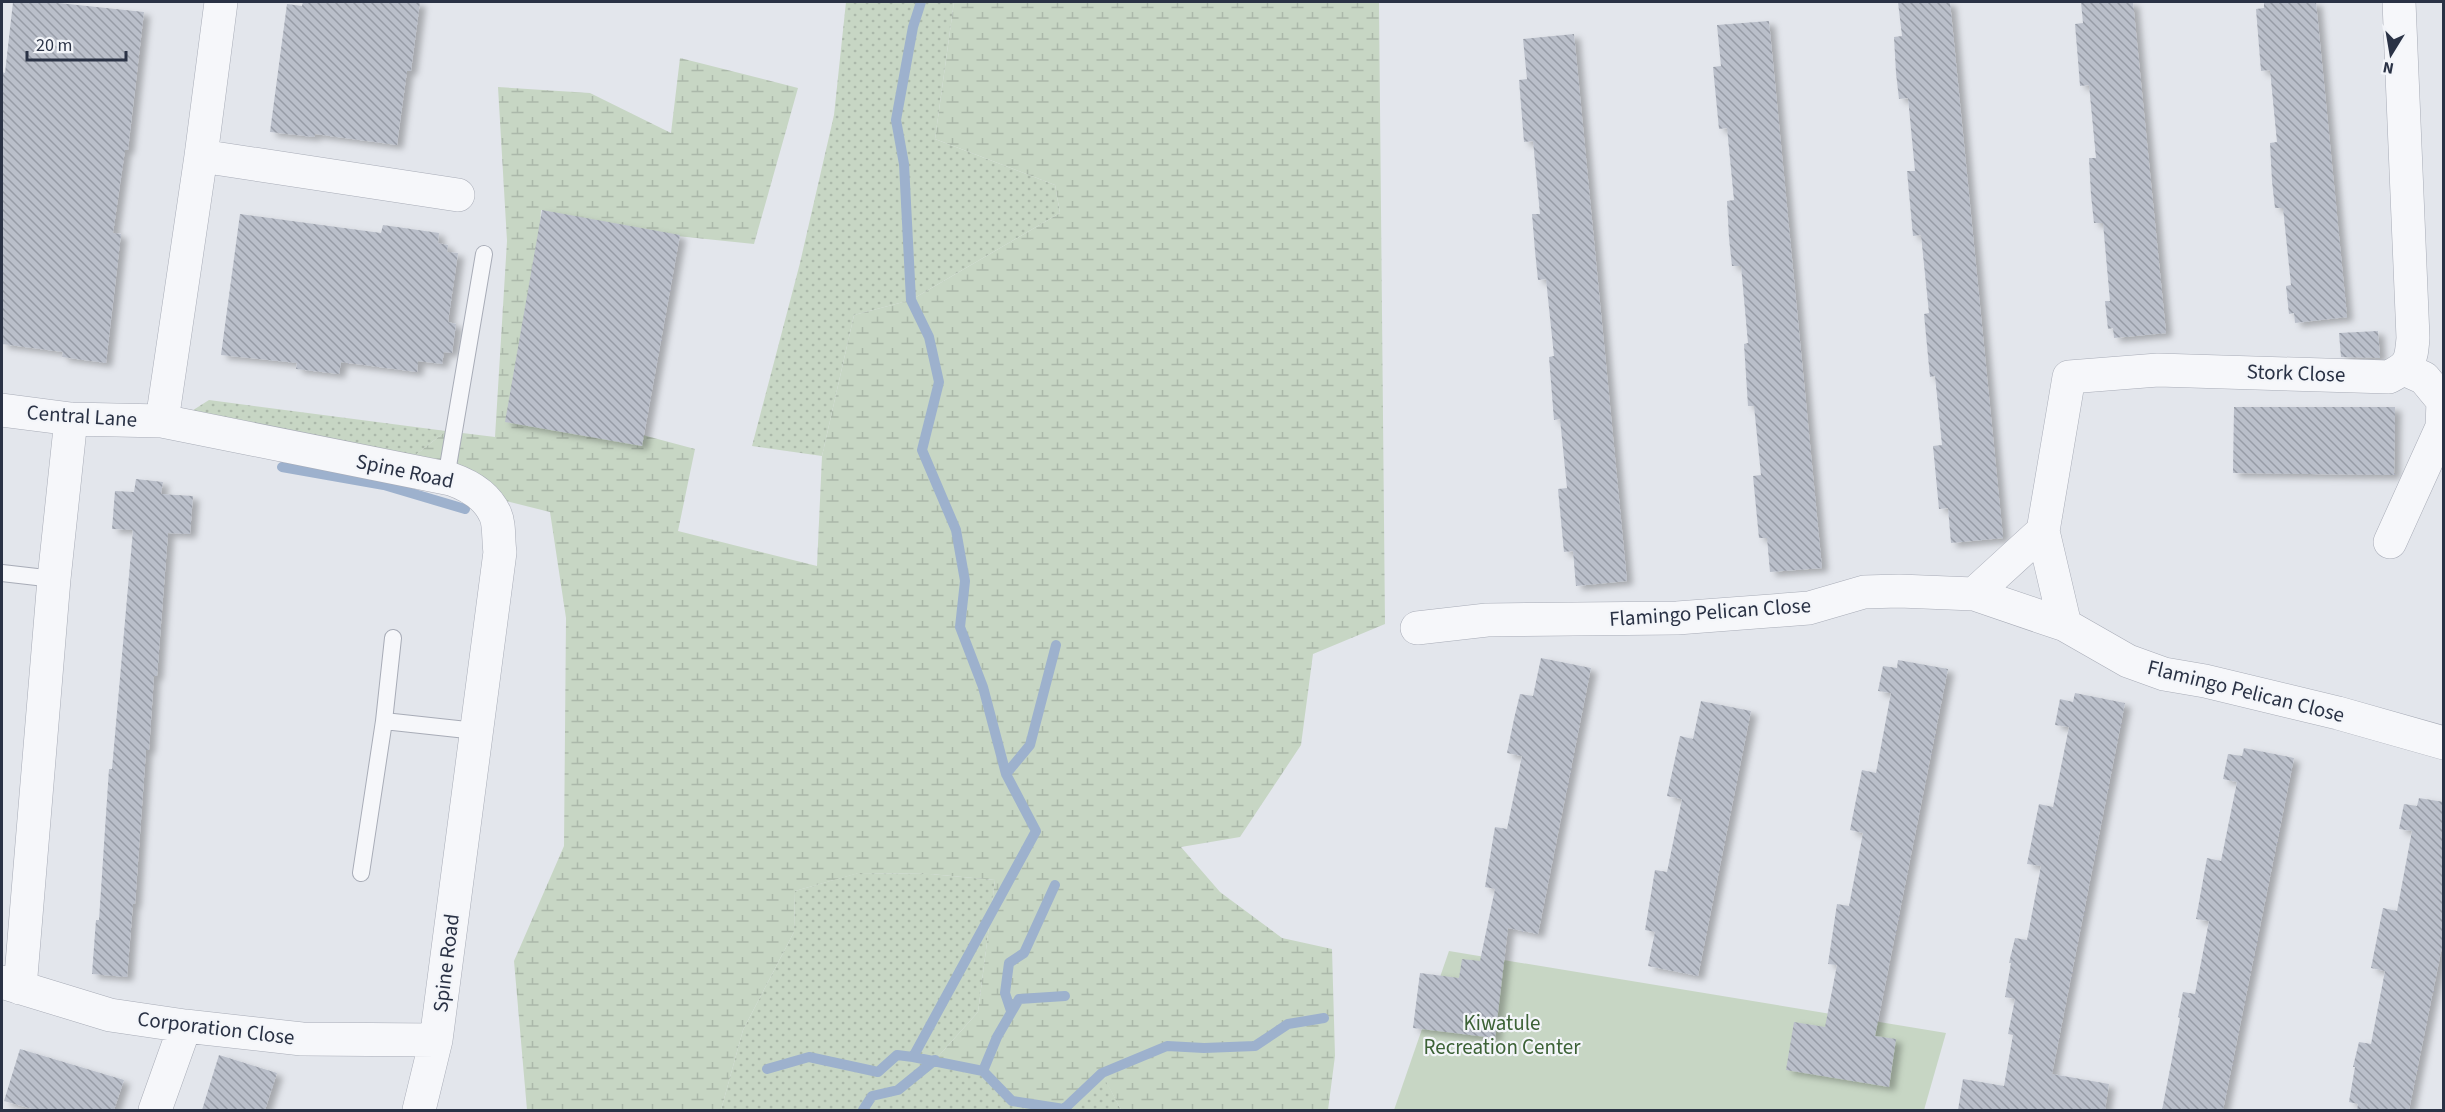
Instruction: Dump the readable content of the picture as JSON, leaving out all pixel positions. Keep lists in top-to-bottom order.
{
  "streets": {
    "street": [
      "Stork Close",
      "Central Lane",
      "Spine Road",
      "Flamingo Pelican Close",
      "Corporation Close"
    ]
  },
  "crossings": [
    ["Stork Close", "Flamingo Pelican Close"],
    ["Central Lane", "Spine Road"],
    ["Spine Road", "Corporation Close"]
  ],
  "parks": ["Kiwatule Recreation Center"],
  "scale_bar": "20 m",
  "north": "bottom"
}
